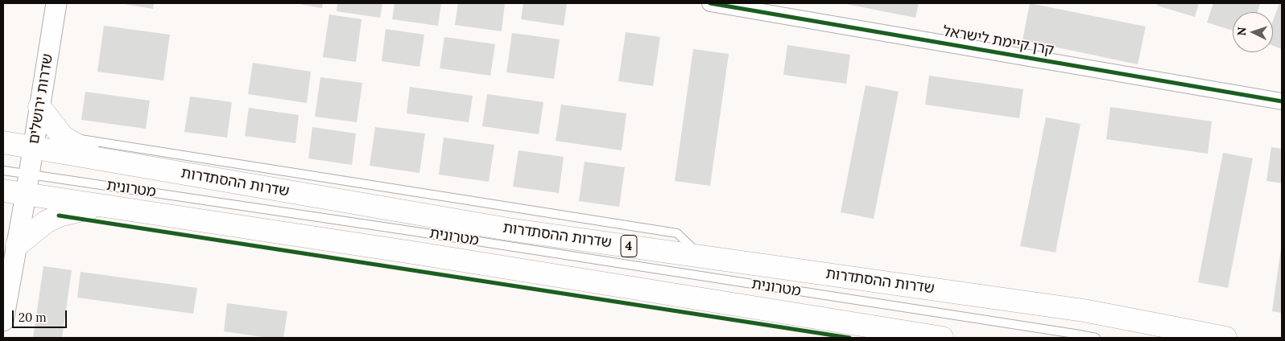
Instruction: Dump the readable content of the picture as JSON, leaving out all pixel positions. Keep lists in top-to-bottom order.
{
  "streets": {
    "highway": ["שדרות ההסתדרות", "4"],
    "street": ["קרן קיימת לישראל", "שדרות ירושלים"],
    "lane": ["מטרונית"]
  },
  "crossings": [
    ["שדרות ירושלים", "שדרות ההסתדרות"],
    ["שדרות ירושלים", "מטרונית"],
    ["שדרות ירושלים", "4"],
    ["שדרות ההסתדרות", "4"]
  ],
  "scale_bar": "20 m",
  "north": "left"
}
